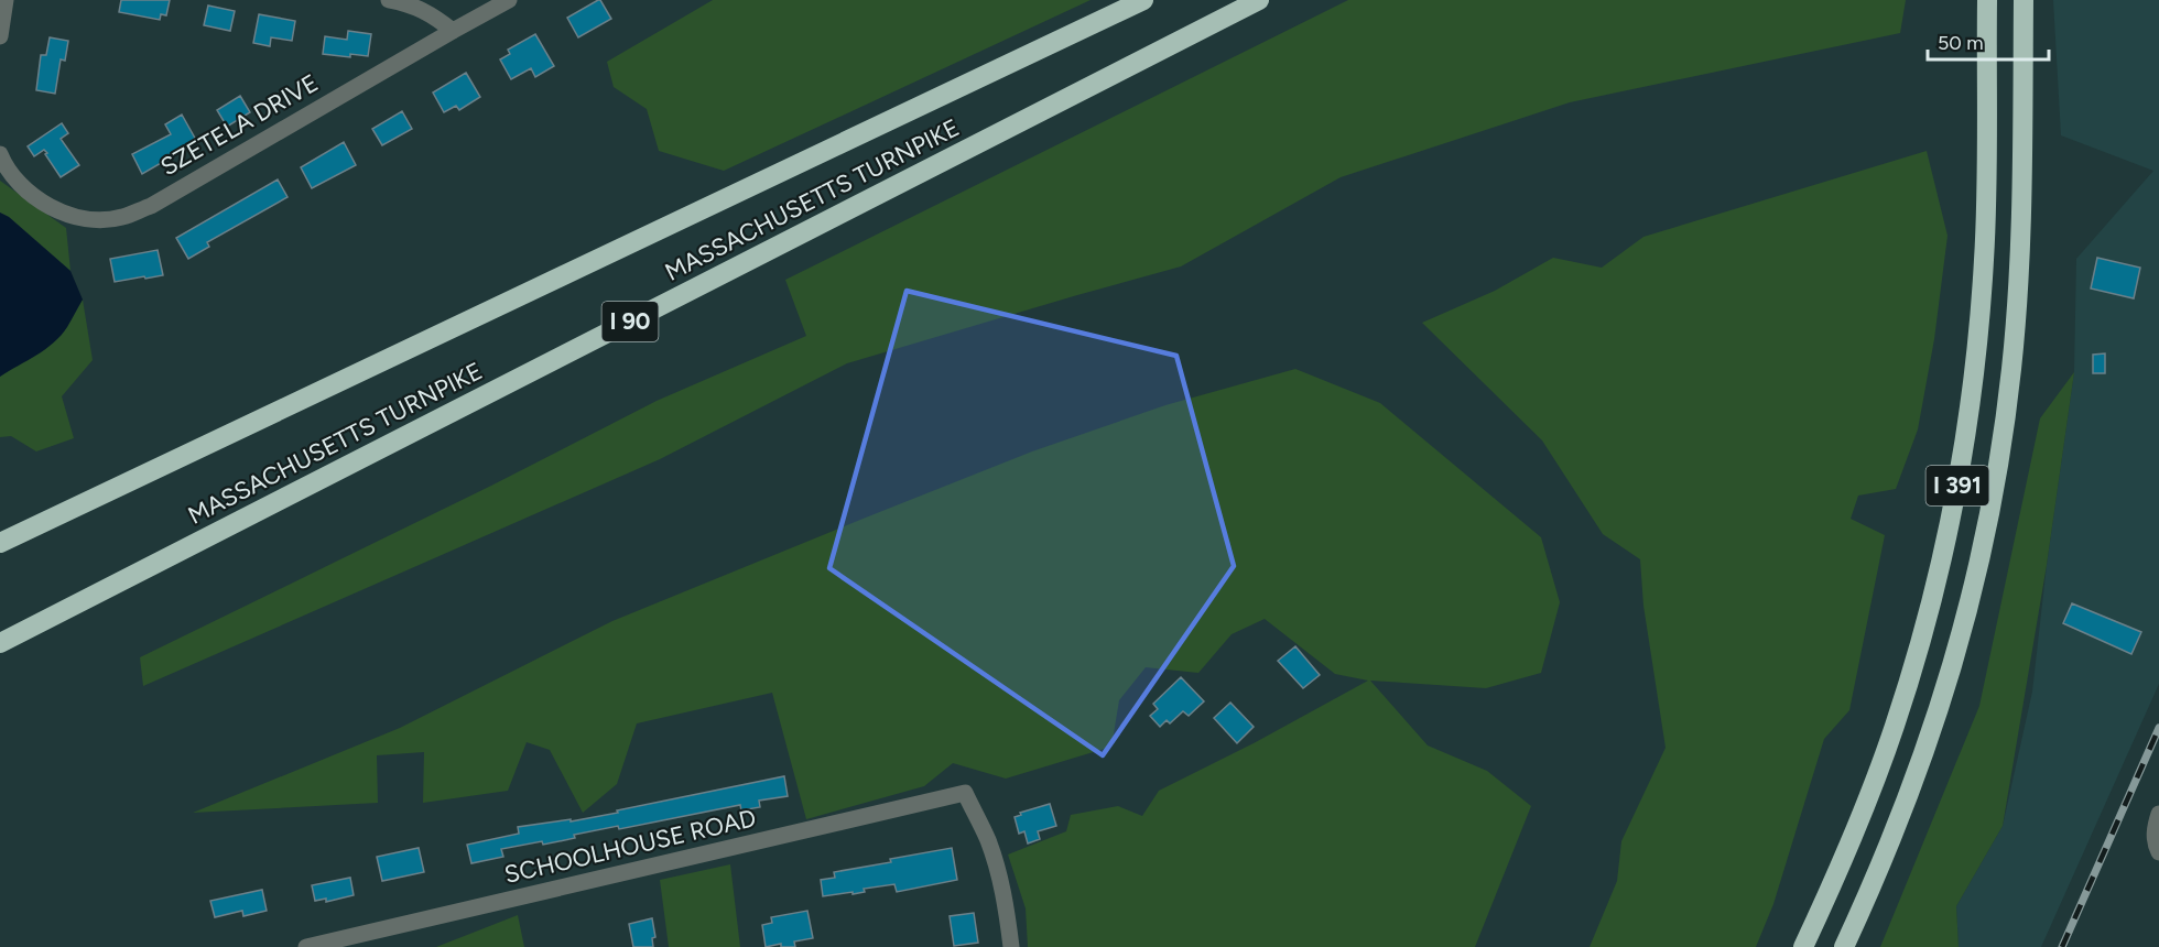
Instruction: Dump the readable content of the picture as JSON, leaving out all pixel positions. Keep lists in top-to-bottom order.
{
  "streets": {
    "highway": ["MASSACHUSETTS TURNPIKE", "I 90", "I 391"],
    "street": ["SZETELA DRIVE", "SCHOOLHOUSE ROAD"]
  },
  "scale_bar": "50 m"
}
